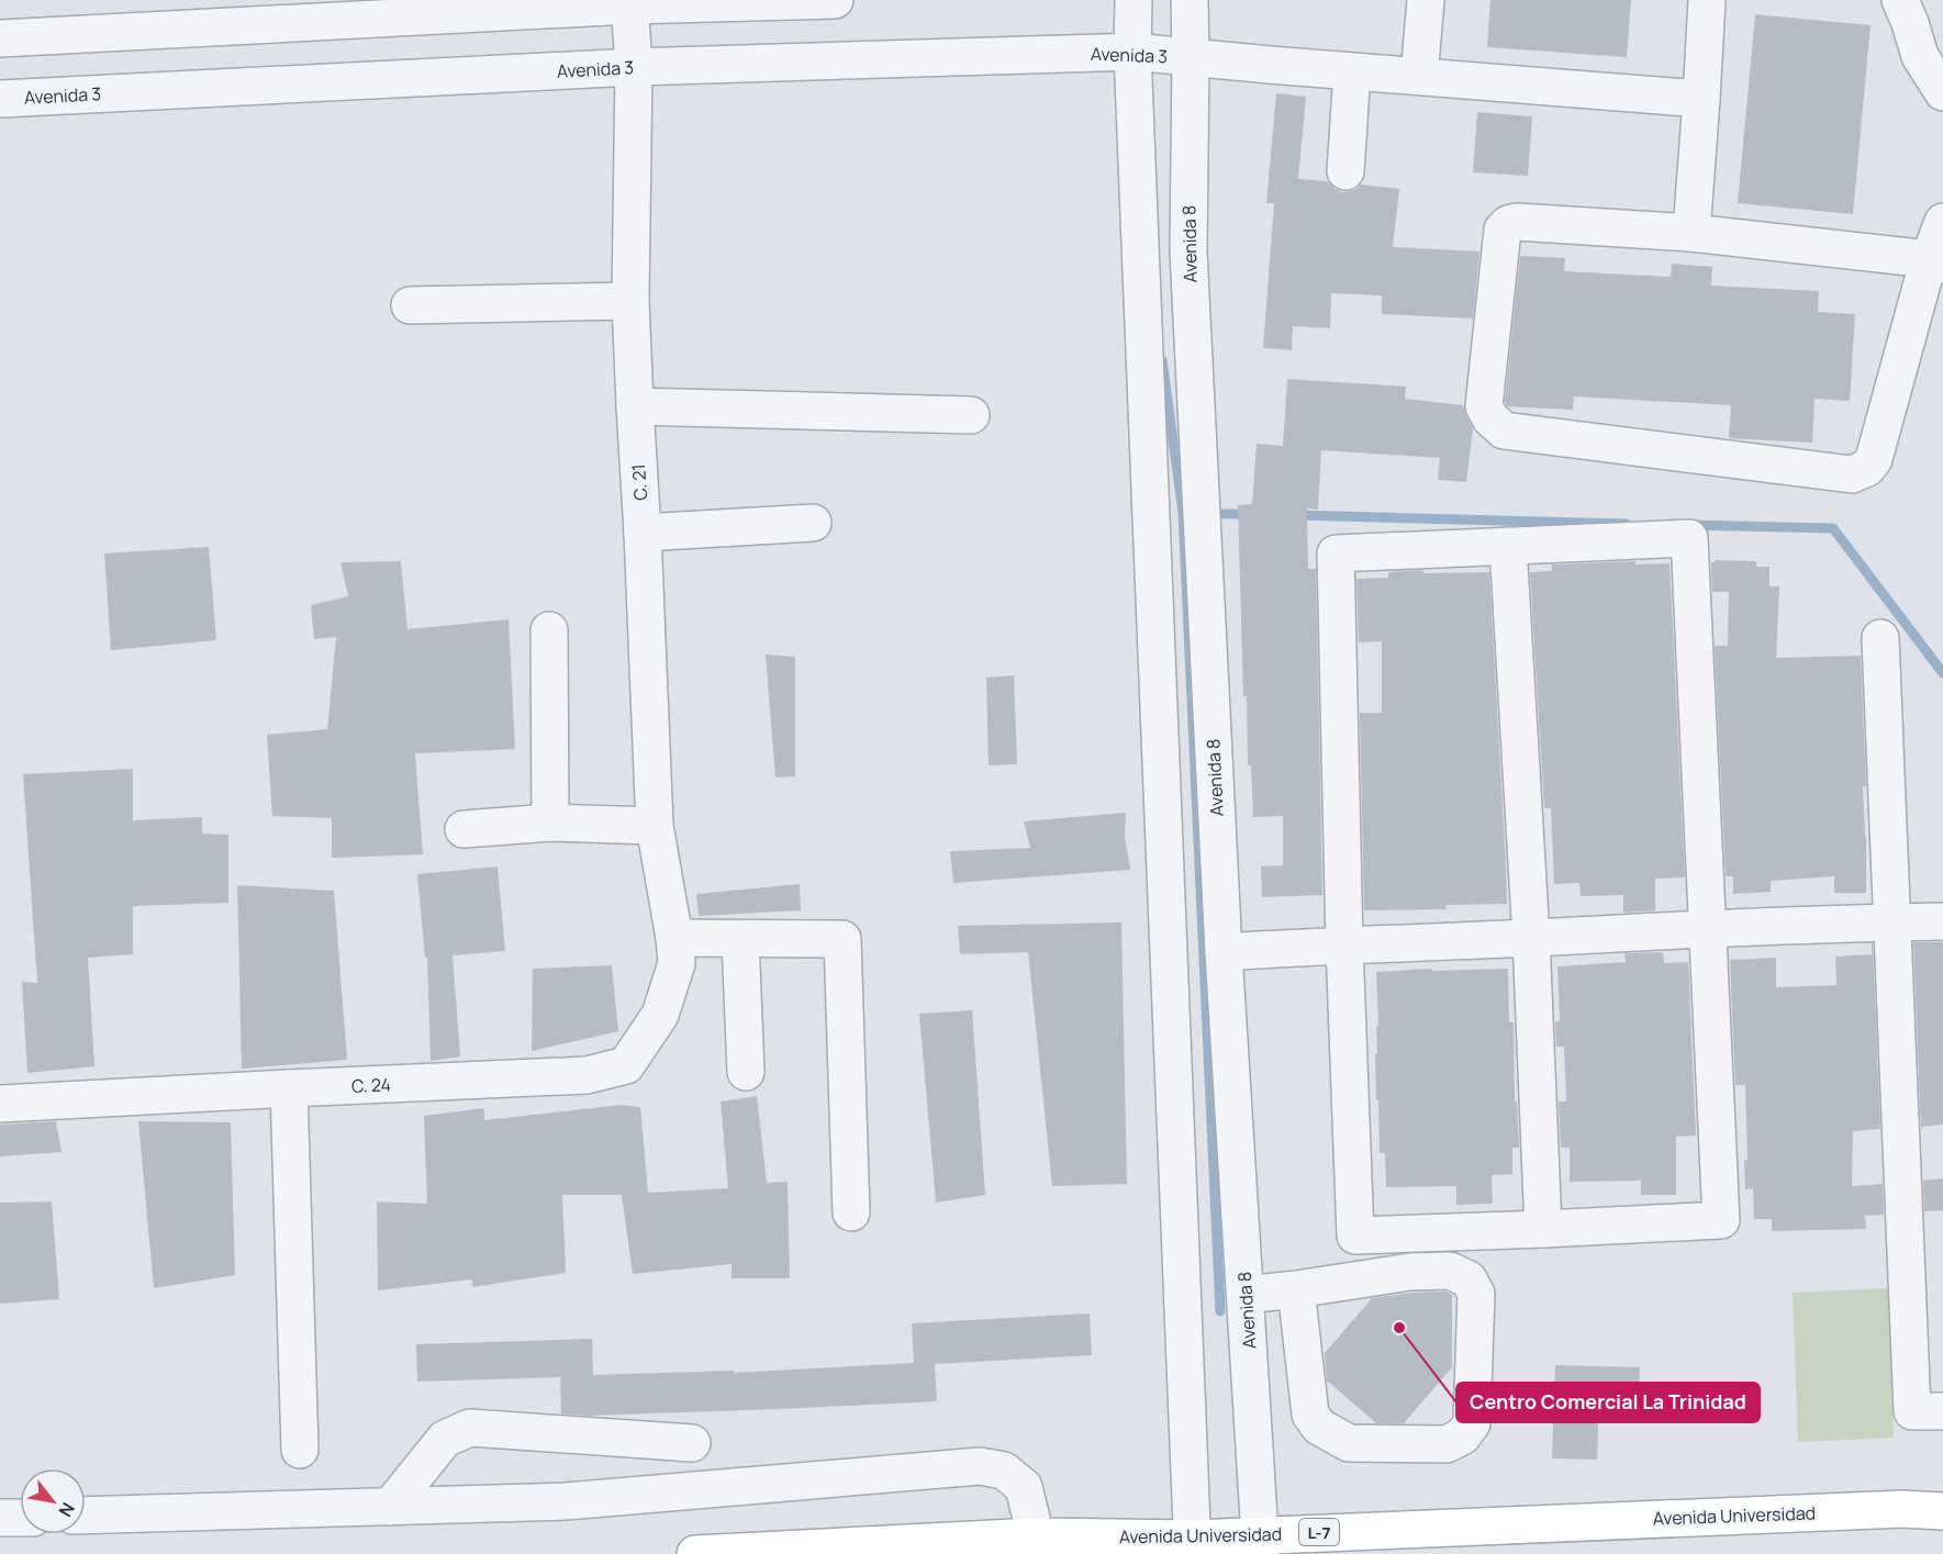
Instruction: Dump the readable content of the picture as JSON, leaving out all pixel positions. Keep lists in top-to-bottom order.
{
  "streets": {
    "main road": ["Avenida Universidad", "L-7"],
    "street": [
      "Avenida 3",
      "Avenida 8",
      "C. 21",
      "C. 24"
    ]
  },
  "crossings": [
    ["Avenida 3", "Avenida 8"],
    ["Avenida 3", "C. 21"],
    ["Avenida 8", "Avenida Universidad"],
    ["C. 21", "C. 24"]
  ],
  "places": ["Centro Comercial La Trinidad"],
  "north": "bottom right"
}
